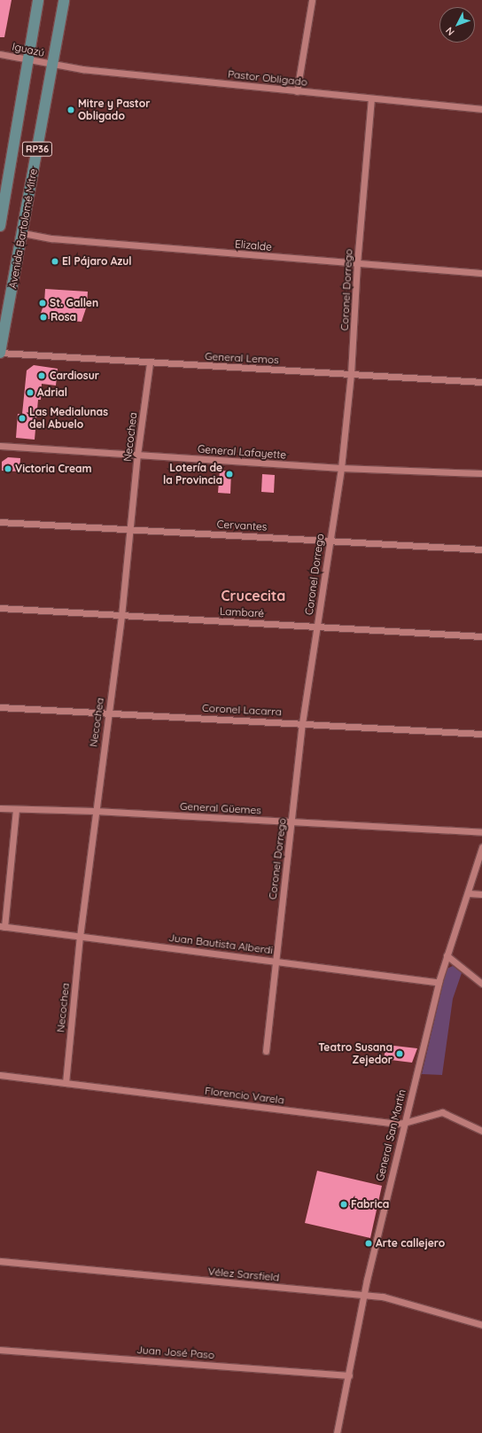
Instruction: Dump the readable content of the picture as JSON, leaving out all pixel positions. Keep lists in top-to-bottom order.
{
  "streets": {
    "main road": ["RP36", "Avenida Bartolomé Mitre"],
    "street": [
      "Iguazú",
      "Pastor Obligado",
      "Elizalde",
      "Coronel Dorrego",
      "General Lemos",
      "Necochea",
      "General Lafayette",
      "Cervantes",
      "Lambaré",
      "Coronel Lacarra",
      "General Güemes",
      "Juan Bautista Alberdi",
      "Florencio Varela",
      "General San Martín",
      "Vélez Sarsfield",
      "Juan José Paso"
    ]
  },
  "crossings": [
    ["Iguazú", "Pastor Obligado"],
    ["Iguazú", "RP36"],
    ["Iguazú", "Avenida Bartolomé Mitre"],
    ["Pastor Obligado", "Avenida Bartolomé Mitre"],
    ["Pastor Obligado", "Coronel Dorrego"],
    ["Avenida Bartolomé Mitre", "Elizalde"],
    ["Avenida Bartolomé Mitre", "General Lemos"],
    ["Elizalde", "Coronel Dorrego"],
    ["Coronel Dorrego", "General Lemos"],
    ["Coronel Dorrego", "General Lafayette"],
    ["Coronel Dorrego", "Cervantes"],
    ["Coronel Dorrego", "Lambaré"],
    ["Coronel Dorrego", "Coronel Lacarra"],
    ["Coronel Dorrego", "General Güemes"],
    ["Coronel Dorrego", "Juan Bautista Alberdi"],
    ["General Lemos", "Necochea"],
    ["Necochea", "General Lafayette"],
    ["Necochea", "Cervantes"],
    ["Necochea", "Lambaré"],
    ["Necochea", "Coronel Lacarra"],
    ["Necochea", "General Güemes"],
    ["Necochea", "Juan Bautista Alberdi"],
    ["Necochea", "Florencio Varela"],
    ["Juan Bautista Alberdi", "General San Martín"],
    ["Florencio Varela", "General San Martín"],
    ["General San Martín", "Vélez Sarsfield"],
    ["General San Martín", "Juan José Paso"]
  ],
  "districts": ["Crucecita"],
  "places": [
    "Mitre y Pastor Obligado",
    "El Pájaro Azul",
    "St. Gallen",
    "Rosa",
    "Cardiosur",
    "Adrial",
    "Las Medialunas del Abuelo",
    "Victoria Cream",
    "Lotería de la Provincia",
    "Teatro Susana Zejedor",
    "Fabrica",
    "Arte callejero"
  ],
  "north": "bottom left"
}
